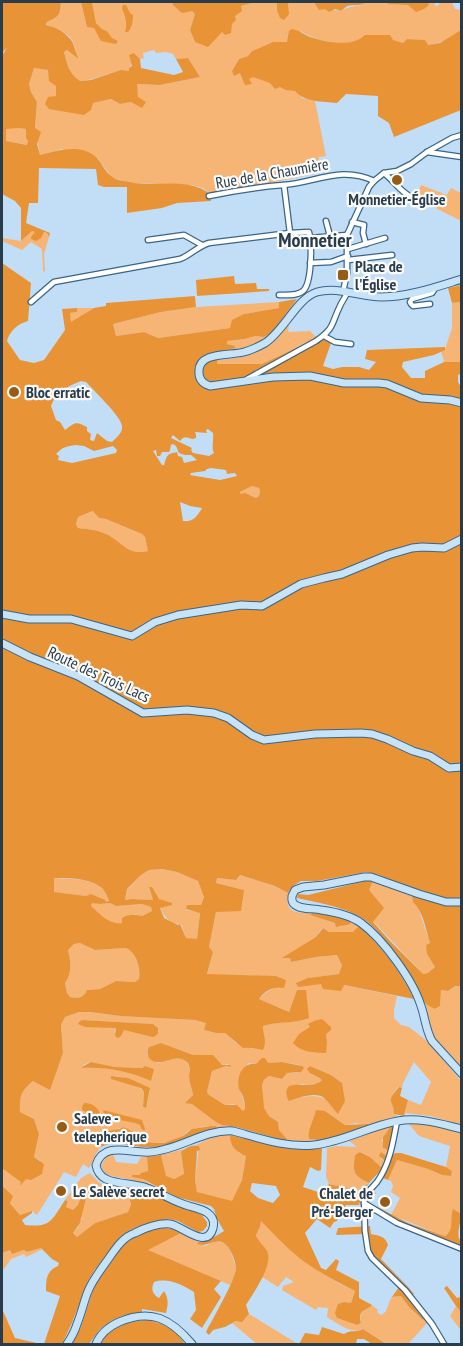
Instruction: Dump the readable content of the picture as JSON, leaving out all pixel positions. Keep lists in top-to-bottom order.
{
  "streets": {
    "street": ["Rue de la Chaumière", "Route des Trois Lacs"]
  },
  "districts": ["Monnetier"],
  "places": {
    "other": [
      "Monnetier-Église",
      "Bloc erratic",
      "Saleve - telepherique",
      "Le Salève secret",
      "Chalet de Pré-Berger"
    ],
    "transit": ["Place de l'Église"]
  }
}
